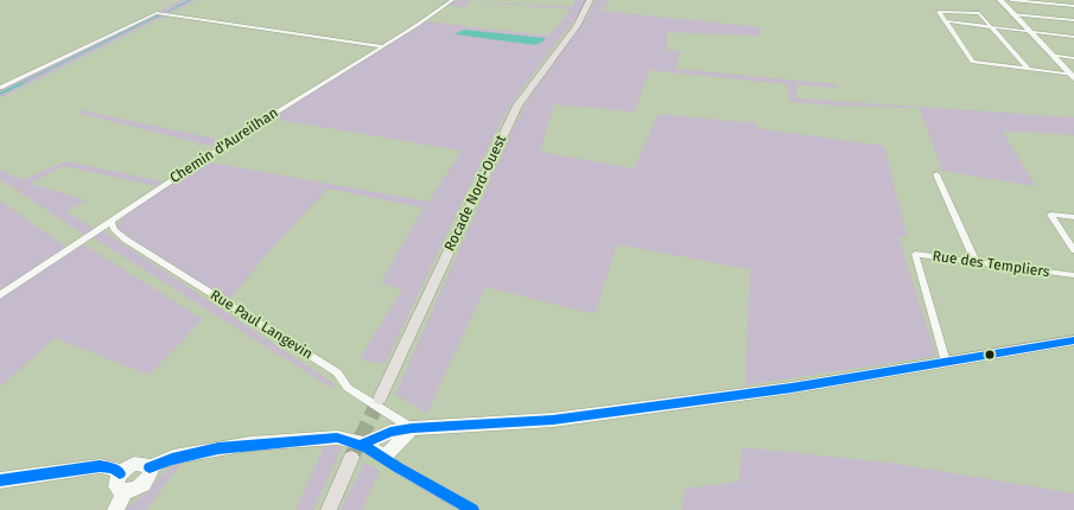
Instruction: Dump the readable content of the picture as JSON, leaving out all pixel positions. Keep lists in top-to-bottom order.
{
  "streets": {
    "main road": ["Rocade Nord-Ouest"],
    "street": ["Chemin d'Aureilhan", "Rue des Templiers", "Rue Paul Langevin"]
  },
  "crossings": [
    ["Chemin d'Aureilhan", "Rue Paul Langevin"]
  ]
}
